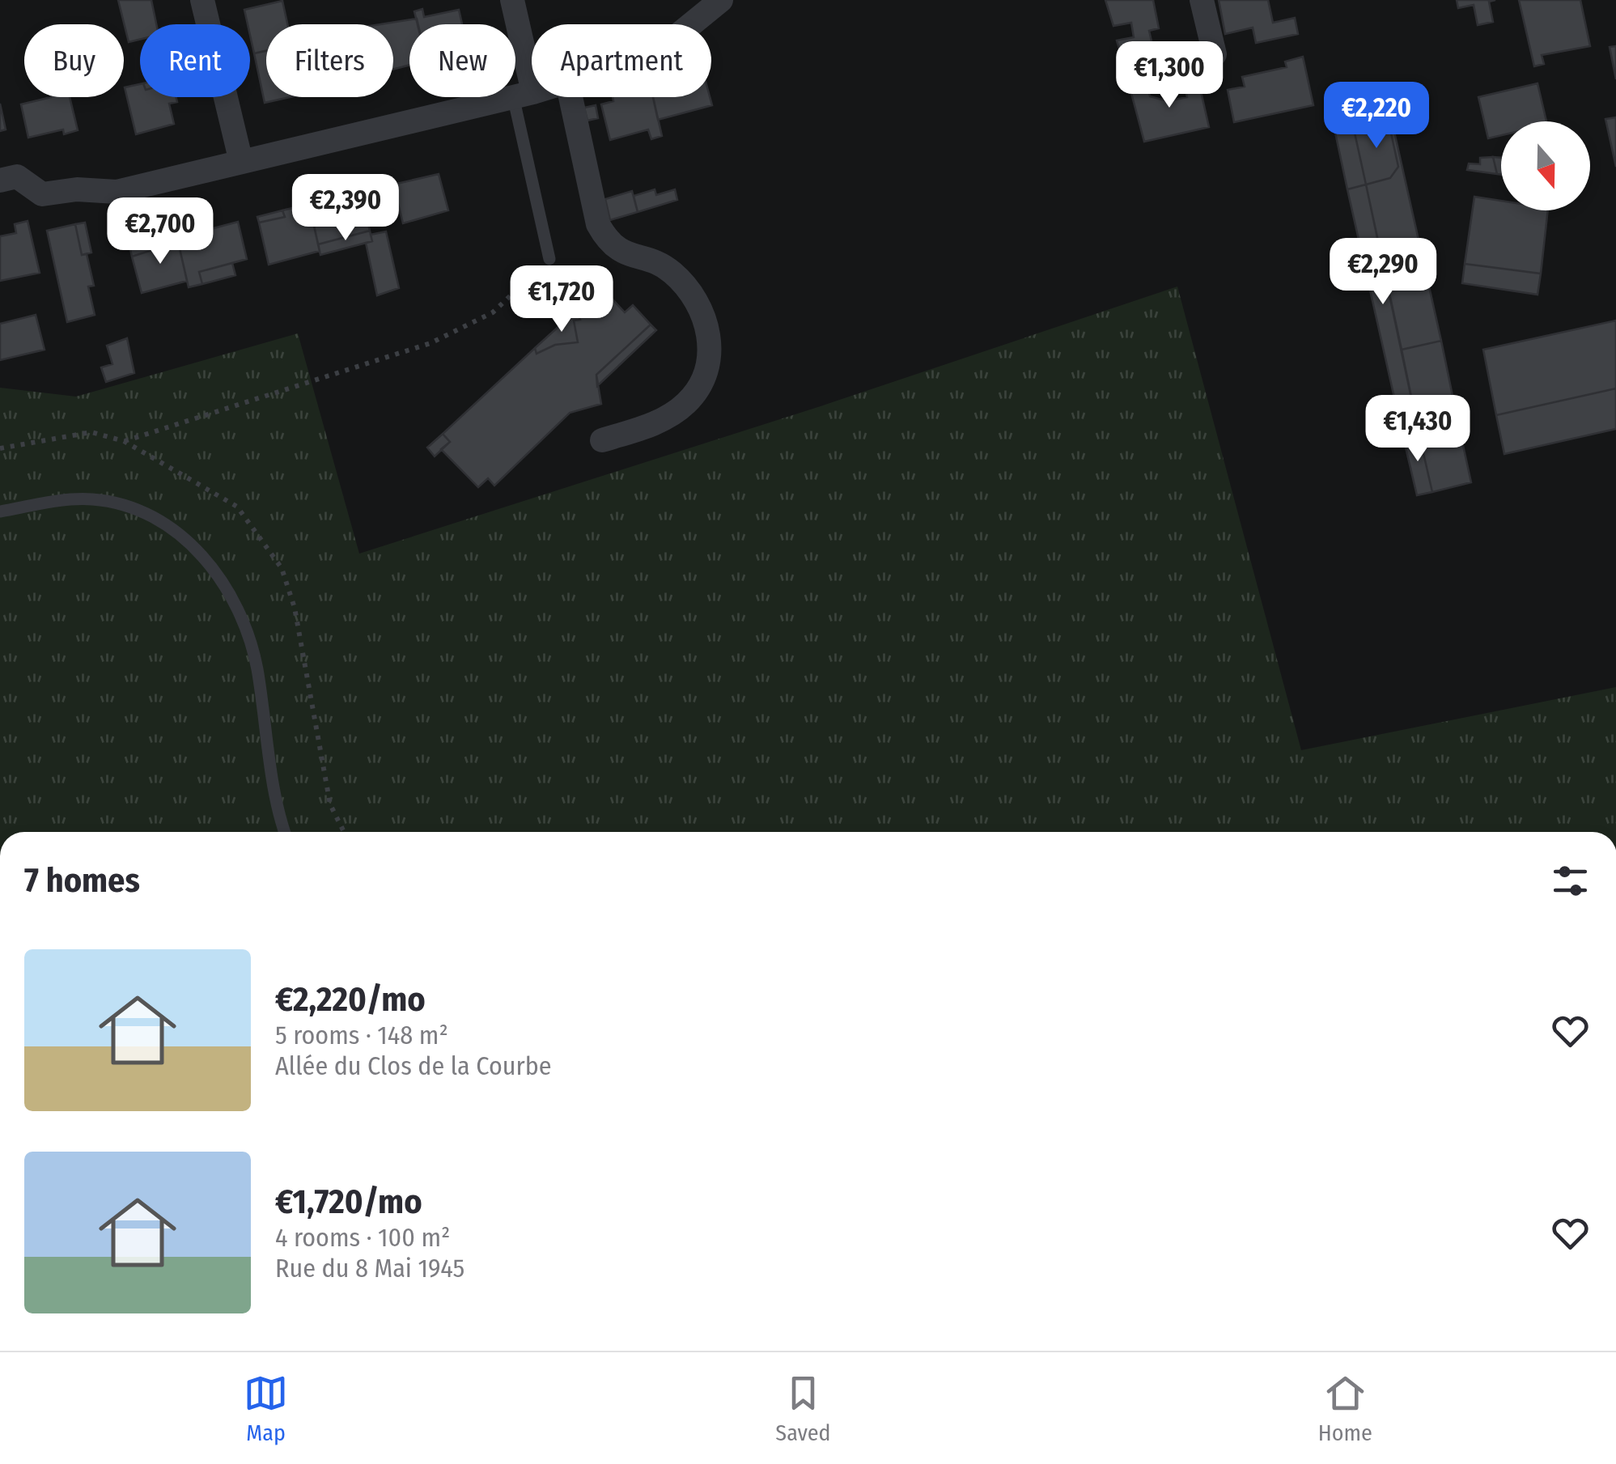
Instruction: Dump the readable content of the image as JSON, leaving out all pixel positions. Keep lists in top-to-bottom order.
{
  "north": "bottom",
  "page": {
    "chip": [
      "Buy",
      "Rent",
      "Filters",
      "New",
      "Apartment"
    ],
    "price": [
      "€1,300",
      "€2,220",
      "€2,390",
      "€2,700",
      "€2,290",
      "€1,720",
      "€1,430"
    ],
    "heading": "7 homes",
    "list": [
      {
        "name": "€2,220/mo",
        "note": "5 rooms · 148 m² · Allée du Clos de la Courbe"
      },
      {
        "name": "€1,720/mo",
        "note": "4 rooms · 100 m² · Rue du 8 Mai 1945"
      }
    ],
    "tabs": ["Map", "Saved", "Home"]
  }
}
